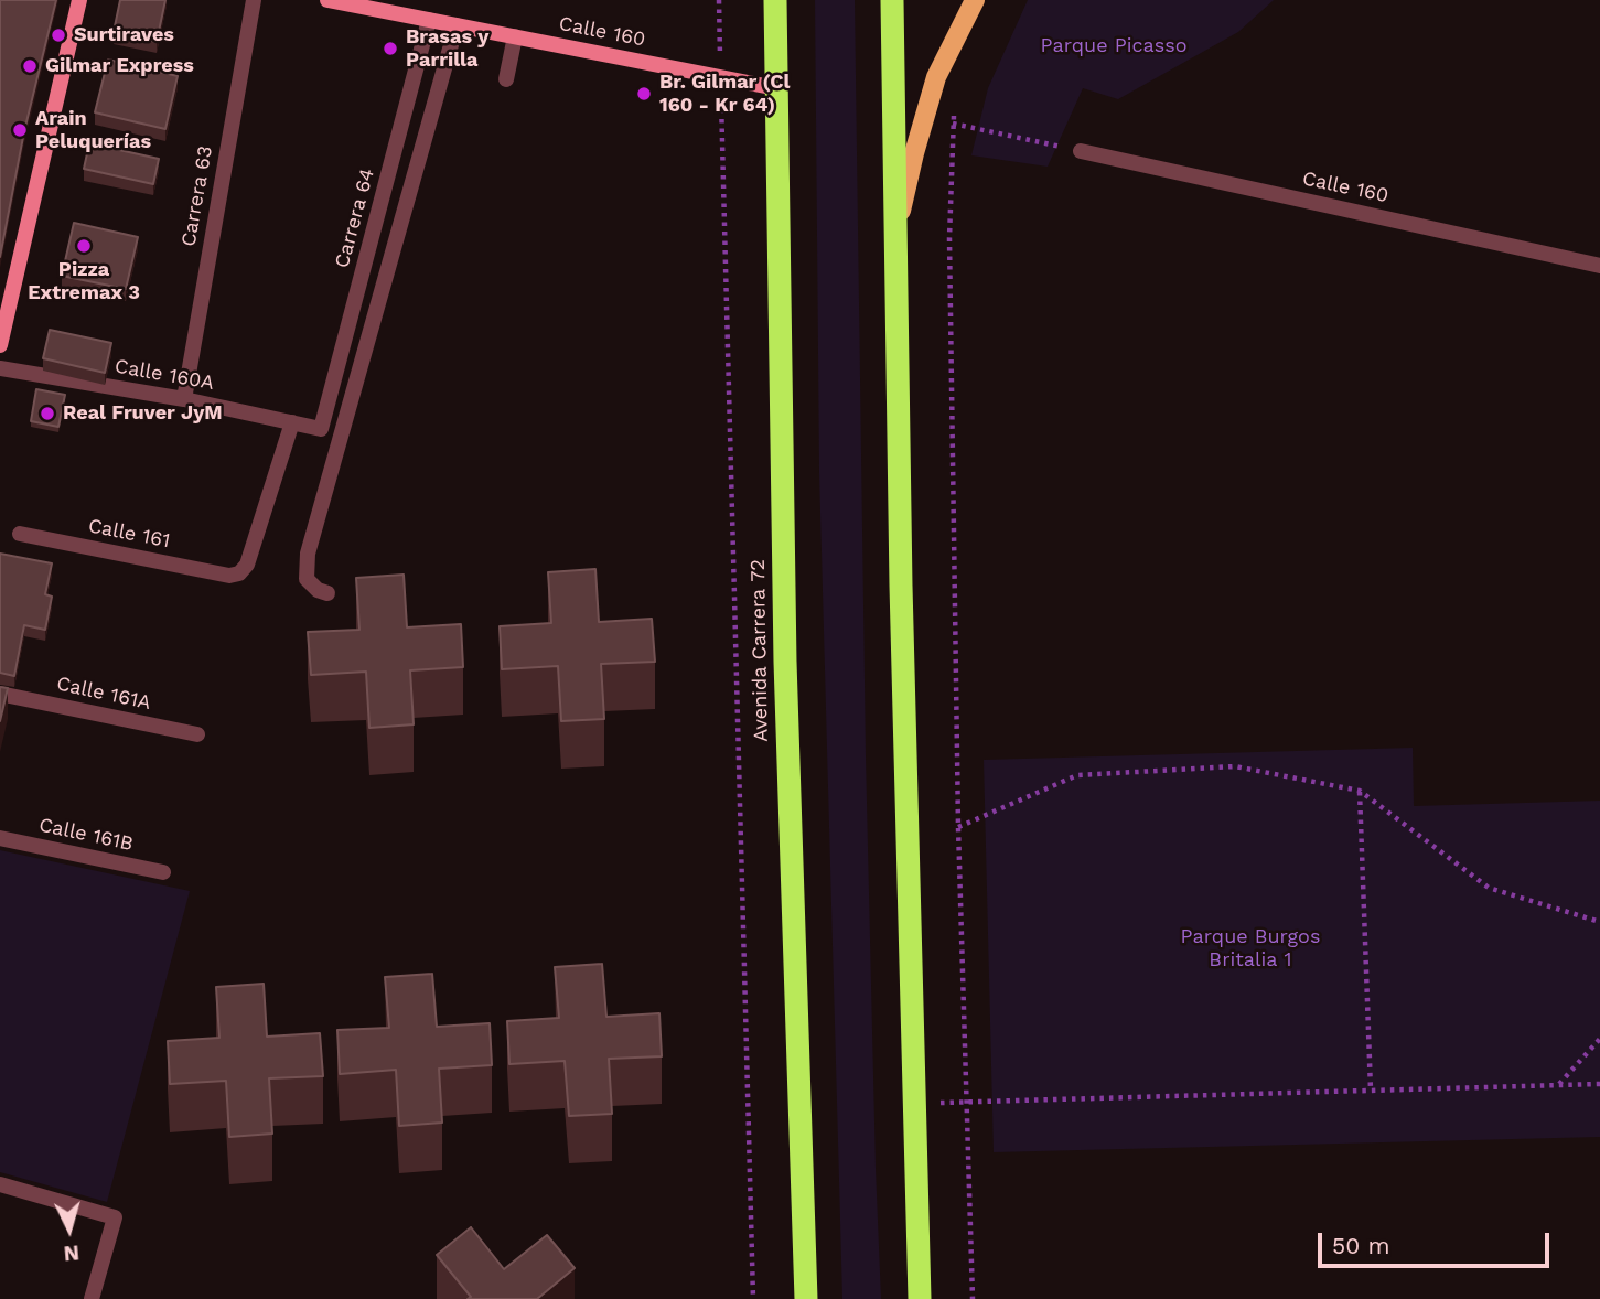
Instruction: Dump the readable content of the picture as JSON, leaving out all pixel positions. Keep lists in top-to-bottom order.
{
  "streets": {
    "highway": ["Avenida Carrera 72"],
    "street": [
      "Calle 160",
      "Carrera 63",
      "Carrera 64",
      "Calle 160A",
      "Calle 161",
      "Calle 161A",
      "Calle 161B"
    ]
  },
  "crossings": [
    ["Calle 160", "Carrera 64"],
    ["Calle 160", "Avenida Carrera 72"],
    ["Carrera 63", "Calle 160A"],
    ["Carrera 64", "Calle 160A"],
    ["Calle 160A", "Calle 161"]
  ],
  "parks": ["Parque Picasso", "Parque Burgos Britalia 1"],
  "places": [
    "Surtiraves",
    "Brasas y Parrilla",
    "Gilmar Express",
    "Br. Gilmar (Cl 160 - Kr 64)",
    "Arain Peluquerías",
    "Pizza Extremax 3",
    "Real Fruver JyM"
  ],
  "scale_bar": "50 m",
  "north": "bottom"
}
